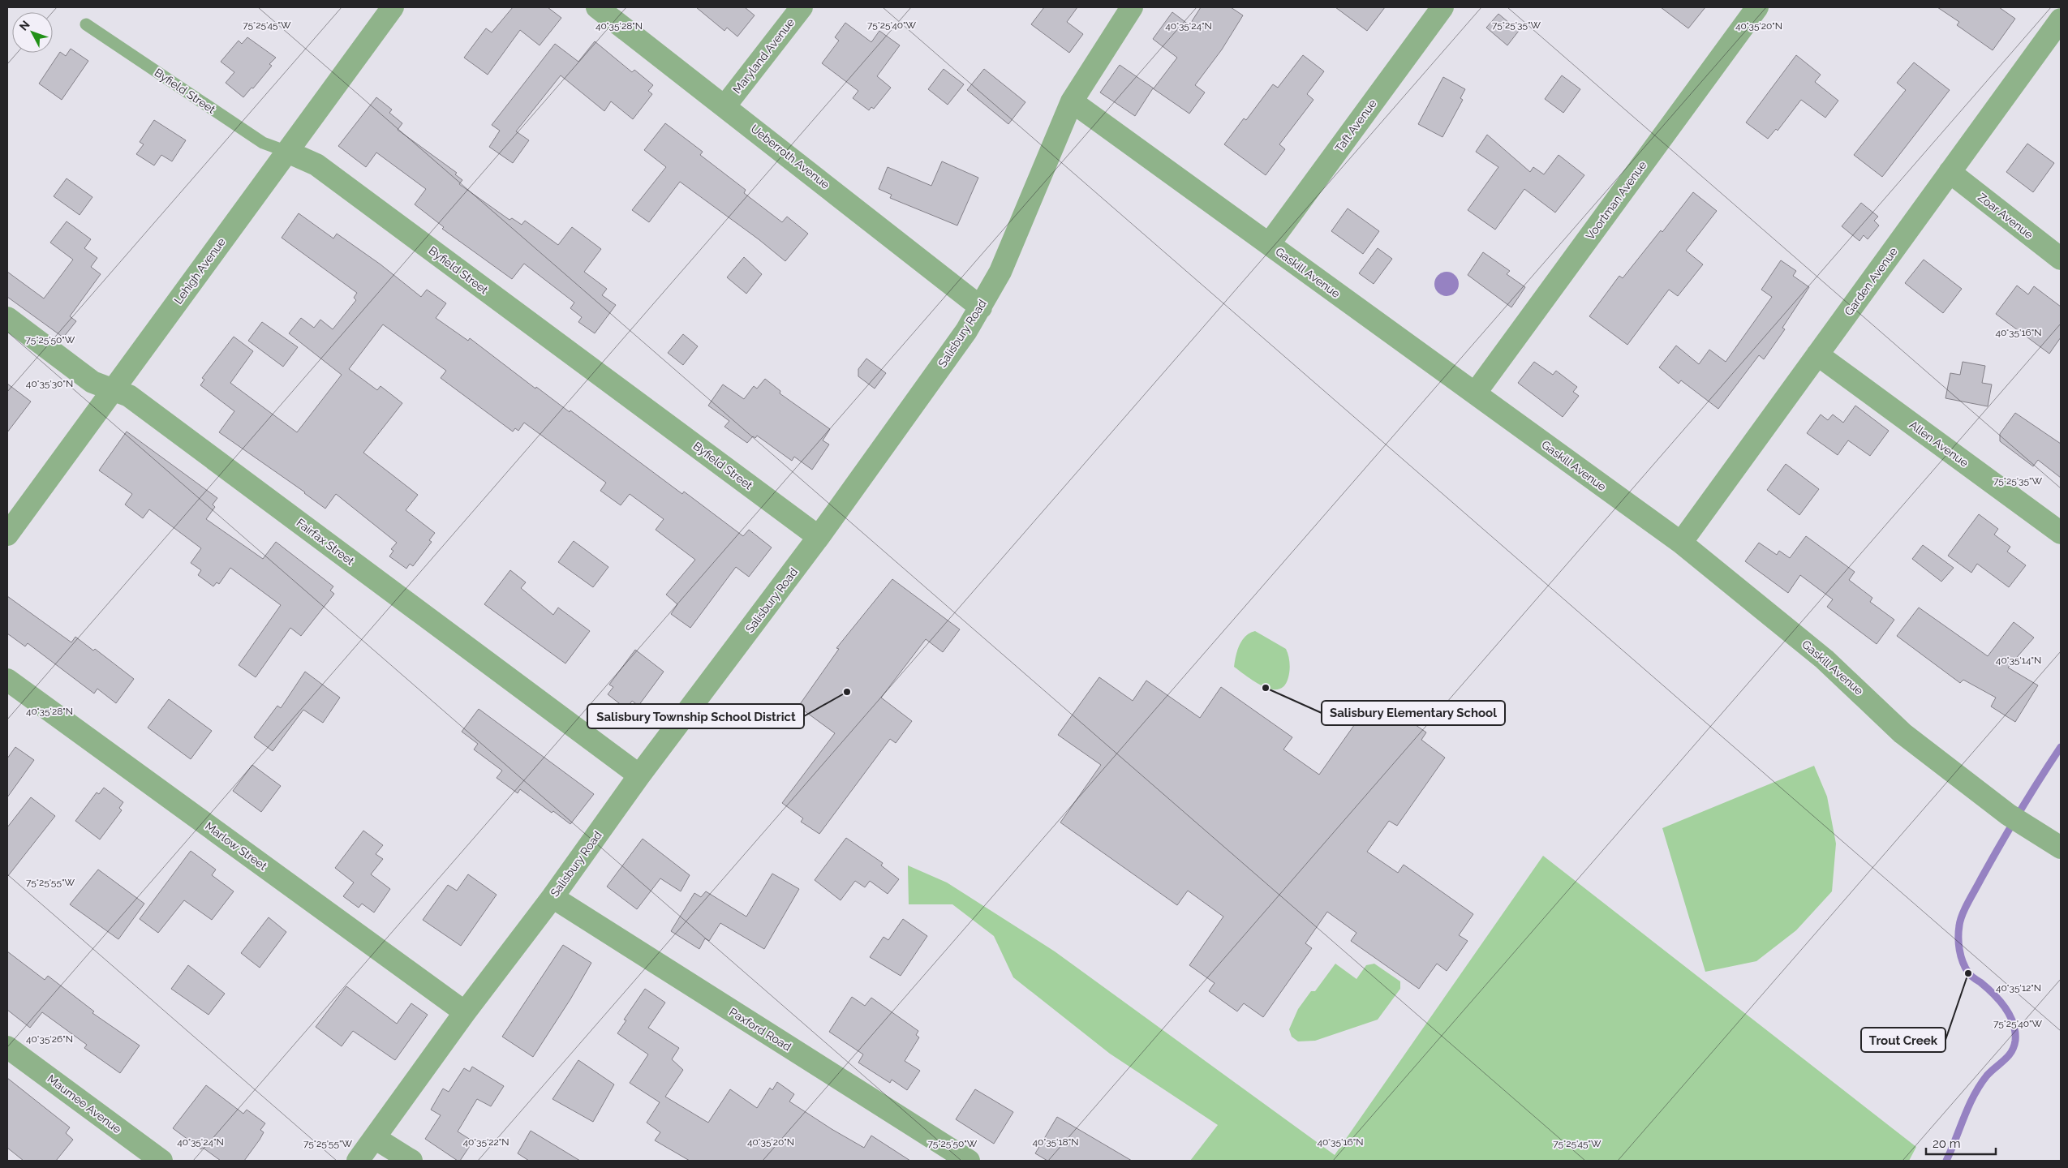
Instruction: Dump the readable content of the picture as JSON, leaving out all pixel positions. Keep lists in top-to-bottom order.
{
  "streets": {
    "street": [
      "Maryland Avenue",
      "Byfield Street",
      "Taft Avenue",
      "Ueberroth Avenue",
      "Voortman Avenue",
      "Zoar Avenue",
      "Lehigh Avenue",
      "Gaskill Avenue",
      "Garden Avenue",
      "Salisbury Road",
      "Allen Avenue",
      "Fairfax Street",
      "Marlow Street",
      "Paxford Road",
      "Maumee Avenue"
    ]
  },
  "crossings": [
    ["Maryland Avenue", "Ueberroth Avenue"],
    ["Byfield Street", "Lehigh Avenue"],
    ["Byfield Street", "Salisbury Road"],
    ["Taft Avenue", "Gaskill Avenue"],
    ["Ueberroth Avenue", "Salisbury Road"],
    ["Voortman Avenue", "Gaskill Avenue"],
    ["Zoar Avenue", "Garden Avenue"],
    ["Lehigh Avenue", "Fairfax Street"],
    ["Gaskill Avenue", "Garden Avenue"],
    ["Gaskill Avenue", "Salisbury Road"],
    ["Garden Avenue", "Allen Avenue"],
    ["Salisbury Road", "Fairfax Street"],
    ["Salisbury Road", "Marlow Street"],
    ["Salisbury Road", "Paxford Road"]
  ],
  "places": ["Salisbury Elementary School", "Salisbury Township School District", "Trout Creek"],
  "scale_bar": "20 m",
  "north": "top left",
  "coordinates": [
    "75°25'40\"W",
    "75°25'45\"W",
    "75°25'35\"W",
    "40°35'28\"N",
    "40°35'24\"N",
    "40°35'20\"N",
    "40°35'16\"N",
    "75°25'50\"W",
    "40°35'30\"N",
    "40°35'14\"N",
    "75°25'55\"W",
    "40°35'12\"N",
    "40°35'26\"N",
    "40°35'22\"N",
    "40°35'18\"N"
  ]
}
